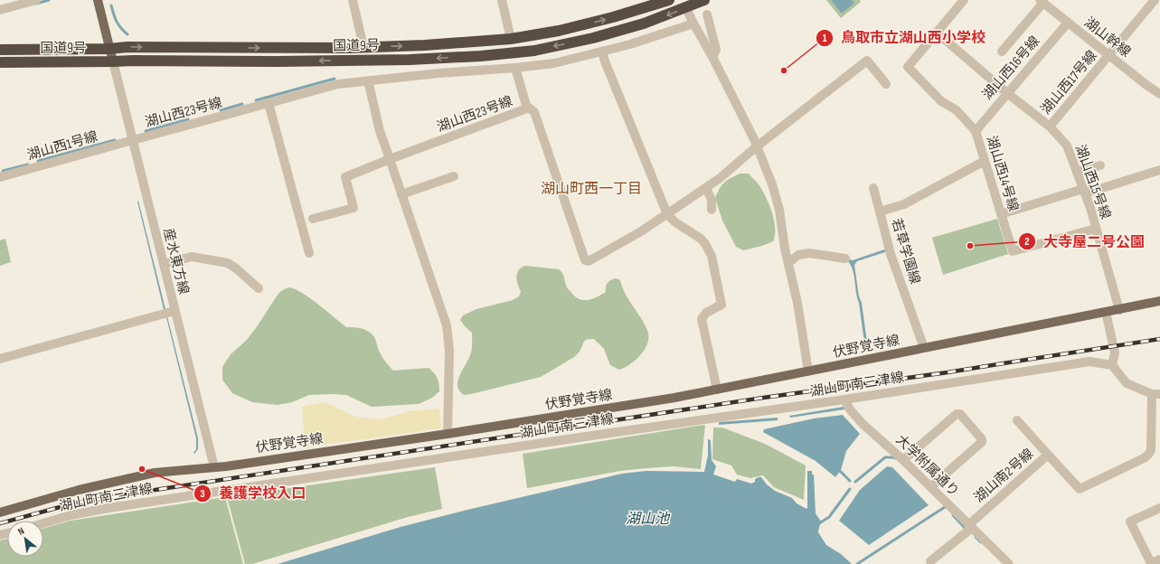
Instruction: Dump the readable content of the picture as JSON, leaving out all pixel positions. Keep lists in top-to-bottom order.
{
  "streets": {
    "highway": ["国道9号"],
    "main road": ["伏野覚寺線"],
    "street": [
      "湖山幹線",
      "湖山西16号線",
      "湖山西17号線",
      "湖山西23号線",
      "湖山西1号線",
      "湖山西14号線",
      "湖山西15号線",
      "若草学園線",
      "産水東方線",
      "湖山町南三津線",
      "大学附属通り",
      "湖山南2号線"
    ]
  },
  "crossings": [
    ["湖山幹線", "湖山西16号線"],
    ["湖山幹線", "湖山西17号線"],
    ["国道9号", "産水東方線"],
    ["湖山西16号線", "湖山西14号線"],
    ["湖山西16号線", "湖山西15号線"],
    ["湖山西17号線", "湖山西15号線"],
    ["湖山西23号線", "湖山西1号線"],
    ["湖山西23号線", "産水東方線"],
    ["湖山西1号線", "産水東方線"],
    ["湖山西14号線", "湖山西15号線"],
    ["湖山西14号線", "若草学園線"],
    ["湖山西15号線", "伏野覚寺線"],
    ["若草学園線", "伏野覚寺線"],
    ["産水東方線", "伏野覚寺線"],
    ["湖山町南三津線", "大学附属通り"],
    ["大学附属通り", "湖山南2号線"]
  ],
  "districts": ["湖山町西一丁目"],
  "water": ["湖山池"],
  "places": ["鳥取市立湖山西小学校", "大寺屋二号公園", "養護学校入口"],
  "north": "top left"
}
